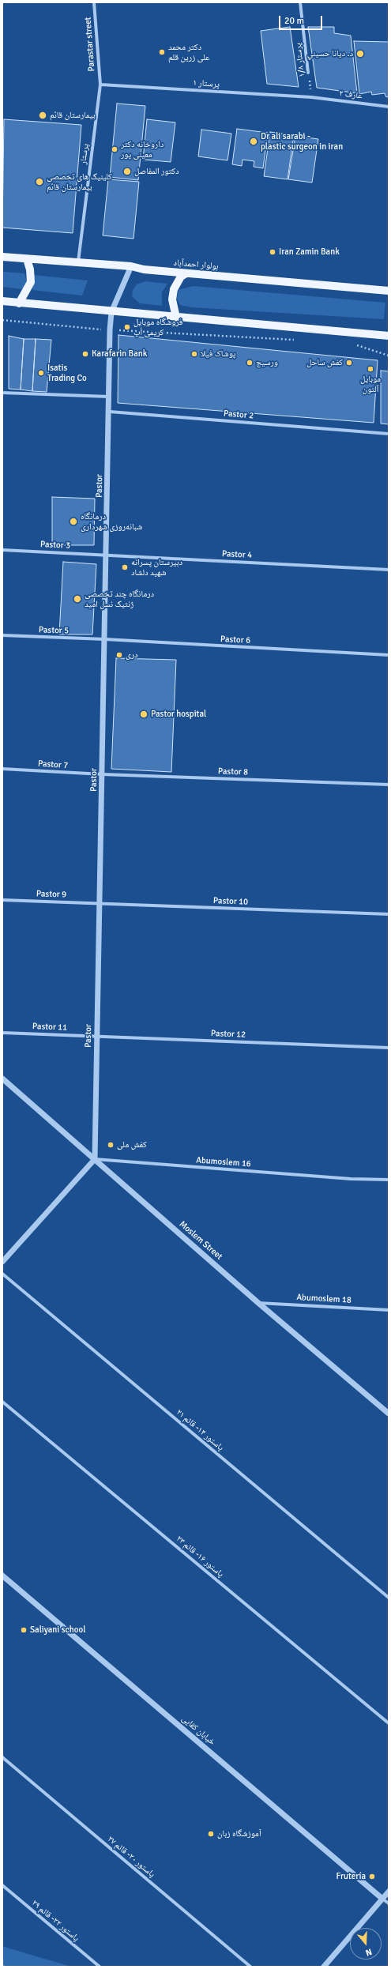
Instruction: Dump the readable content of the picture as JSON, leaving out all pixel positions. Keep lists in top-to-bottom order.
{
  "streets": {
    "main road": ["بولوار احمدآباد"],
    "street": [
      "Parastar street",
      "پرستار ۱/۸",
      "پرستار ۱",
      "عارف ۲",
      "پرستار",
      "Pastor 2",
      "Pastor",
      "Pastor 3",
      "Pastor 4",
      "Pastor 5",
      "Pastor 6",
      "Pastor 7",
      "Pastor 8",
      "Pastor 9",
      "Pastor 10",
      "Pastor 11",
      "Pastor 12",
      "Abumoslem 16",
      "Moslem Street",
      "Abumoslem 18",
      "پاستور ۱۴- قائم ۲۱",
      "پاستور ۱۶- قائم ۲۳",
      "خیابان کفایی",
      "پاستور ۲۰- قائم ۲۷",
      "پاستور ۲۲- قائم ۲۹"
    ]
  },
  "crossings": [
    ["Parastar street", "پرستار ۱"],
    ["Parastar street", "پرستار"],
    ["پرستار ۱/۸", "پرستار ۱"],
    ["پرستار ۱/۸", "عارف ۲"],
    ["پرستار ۱", "عارف ۲"],
    ["پرستار ۱", "پرستار"],
    ["پرستار", "بولوار احمدآباد"],
    ["بولوار احمدآباد", "Pastor"],
    ["Pastor 2", "Pastor"],
    ["Pastor", "Pastor 3"],
    ["Pastor", "Pastor 4"],
    ["Pastor", "Pastor 5"],
    ["Pastor", "Pastor 6"],
    ["Pastor", "Pastor 7"],
    ["Pastor", "Pastor 8"],
    ["Pastor", "Pastor 9"],
    ["Pastor", "Pastor 10"],
    ["Pastor", "Pastor 11"],
    ["Pastor", "Pastor 12"],
    ["Pastor", "Abumoslem 16"],
    ["Pastor", "Moslem Street"],
    ["Pastor 3", "Pastor 4"],
    ["Pastor 5", "Pastor 6"],
    ["Pastor 7", "Pastor 8"],
    ["Pastor 9", "Pastor 10"],
    ["Pastor 11", "Pastor 12"],
    ["Abumoslem 16", "Moslem Street"],
    ["Moslem Street", "Abumoslem 18"]
  ],
  "places": [
    "دکتر محمد علی زرین قلم",
    "د. ديانا حسيني",
    "بیمارستان قائم",
    "Dr ali sarabi - plastic surgeon in iran",
    "داروخانه دکتر معینی پور",
    "دكتور المفاصل",
    "کلینیک های تخصصی بیمارستان قائم",
    "Iran Zamin Bank",
    "فروشگاه موبایل کریمی اَپ",
    "Karafarin Bank",
    "پوشاک فیلا",
    "ورسیج",
    "کفش ساحل",
    "موبایل آلتون",
    "Isatis Trading Co",
    "درمانگاه شبانه‌روزی شهرداری",
    "دبیرستان پسرانه شهید دلشاد",
    "درمانگاه چند تخصصی ژنتیک نسل امید",
    "دری",
    "Pastor hospital",
    "کفش ملی",
    "Saliyani school",
    "آموزشگاه زبان",
    "Frutería"
  ],
  "scale_bar": "20 m",
  "north": "bottom"
}
